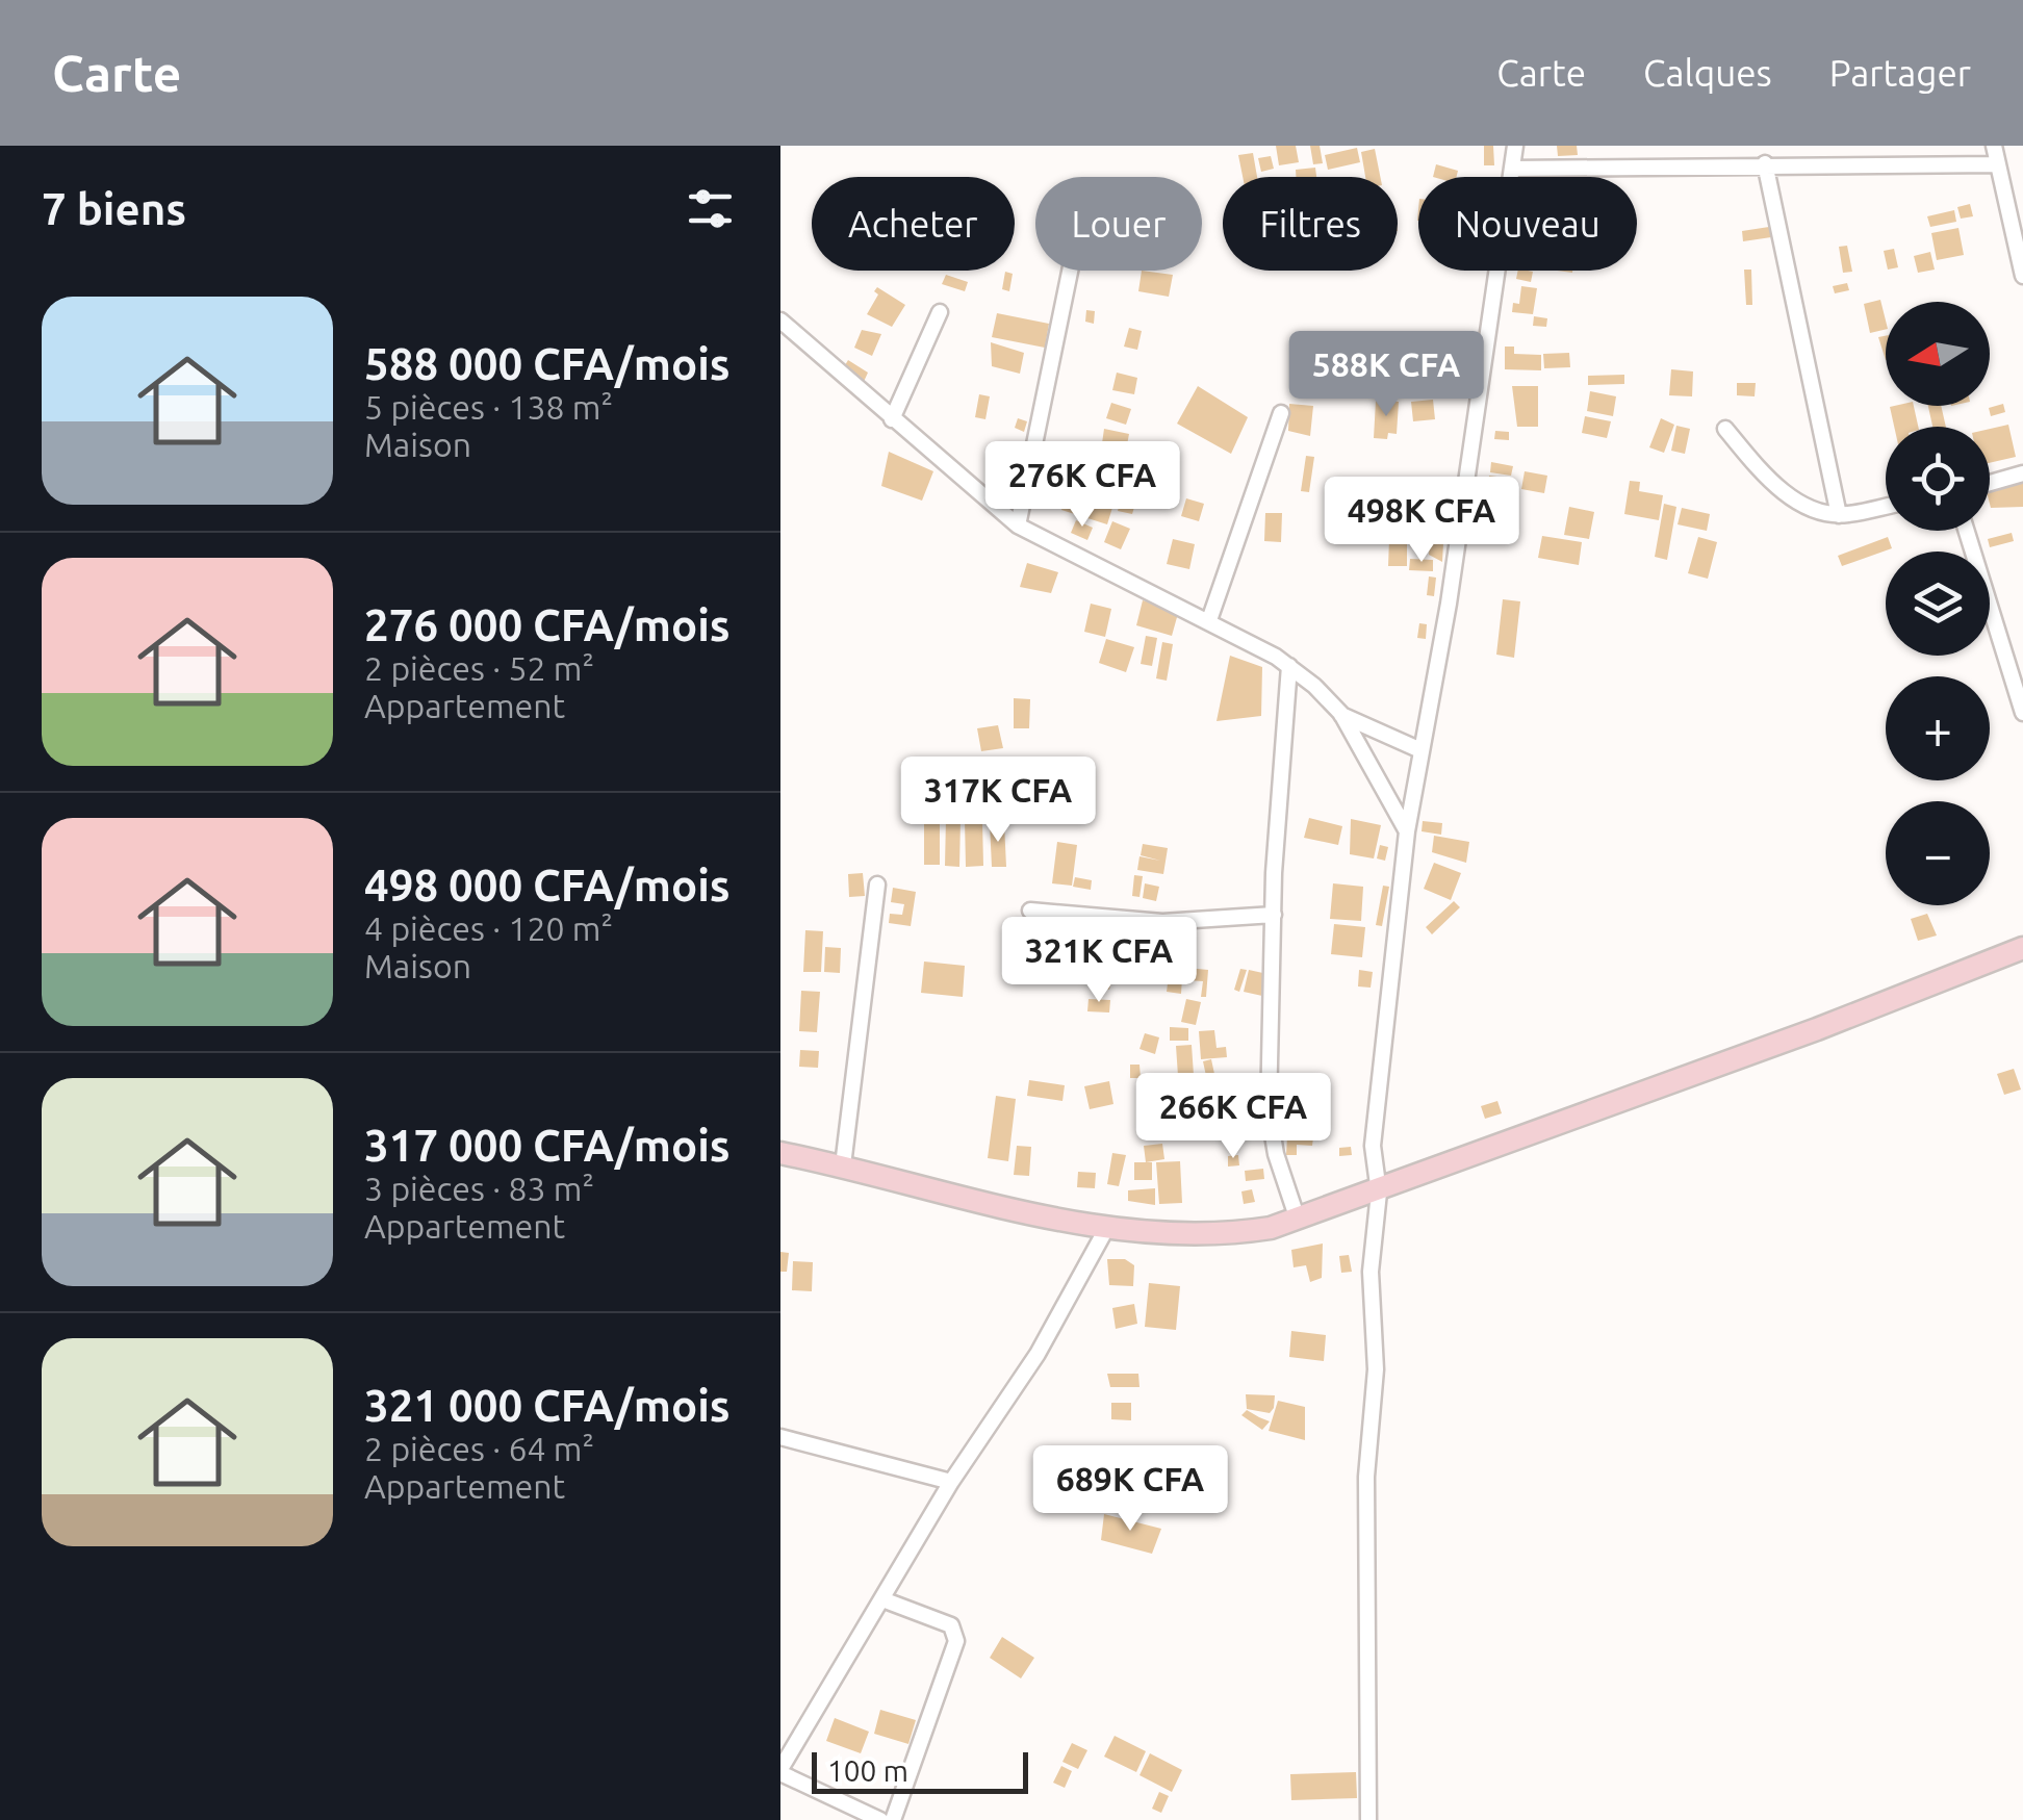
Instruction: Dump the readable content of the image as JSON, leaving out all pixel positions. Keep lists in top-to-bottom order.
{
  "scale_bar": "100 m",
  "north": "left",
  "page": {
    "header": "Carte",
    "nav": ["Carte", "Calques", "Partager"],
    "heading": "7 biens",
    "chip": [
      "Acheter",
      "Louer",
      "Filtres",
      "Nouveau"
    ],
    "list": [
      {
        "name": "588 000 CFA/mois",
        "note": "5 pièces · 138 m² · Maison"
      },
      {
        "name": "276 000 CFA/mois",
        "note": "2 pièces · 52 m² · Appartement"
      },
      {
        "name": "498 000 CFA/mois",
        "note": "4 pièces · 120 m² · Maison"
      },
      {
        "name": "317 000 CFA/mois",
        "note": "3 pièces · 83 m² · Appartement"
      },
      {
        "name": "321 000 CFA/mois",
        "note": "2 pièces · 64 m² · Appartement"
      }
    ],
    "map_buttons": ["+", "−"],
    "price": [
      "588K CFA",
      "276K CFA",
      "498K CFA",
      "317K CFA",
      "321K CFA",
      "266K CFA",
      "689K CFA"
    ],
    "scale": "100 m"
  }
}
